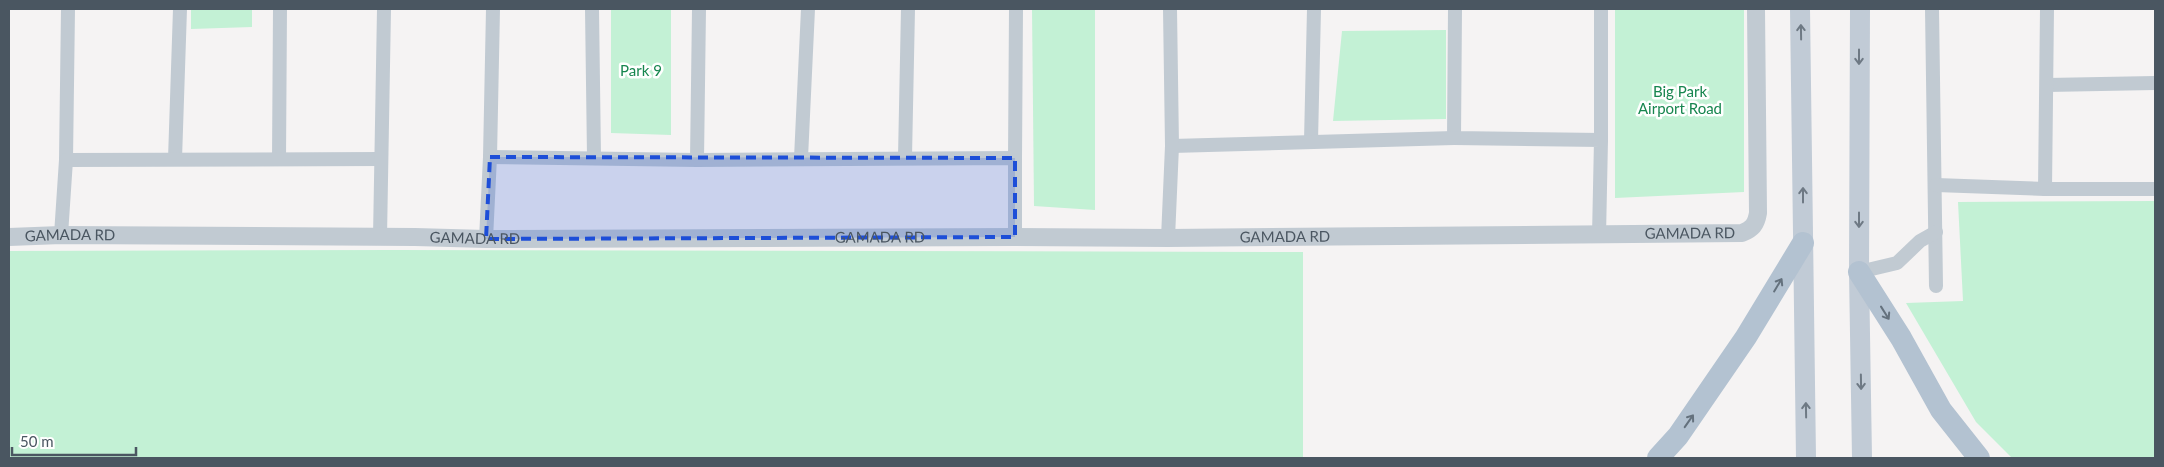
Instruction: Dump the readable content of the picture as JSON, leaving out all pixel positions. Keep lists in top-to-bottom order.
{
  "streets": {
    "street": ["GAMADA RD"]
  },
  "parks": ["Park 9", "Big Park Airport Road"],
  "scale_bar": "50 m"
}
